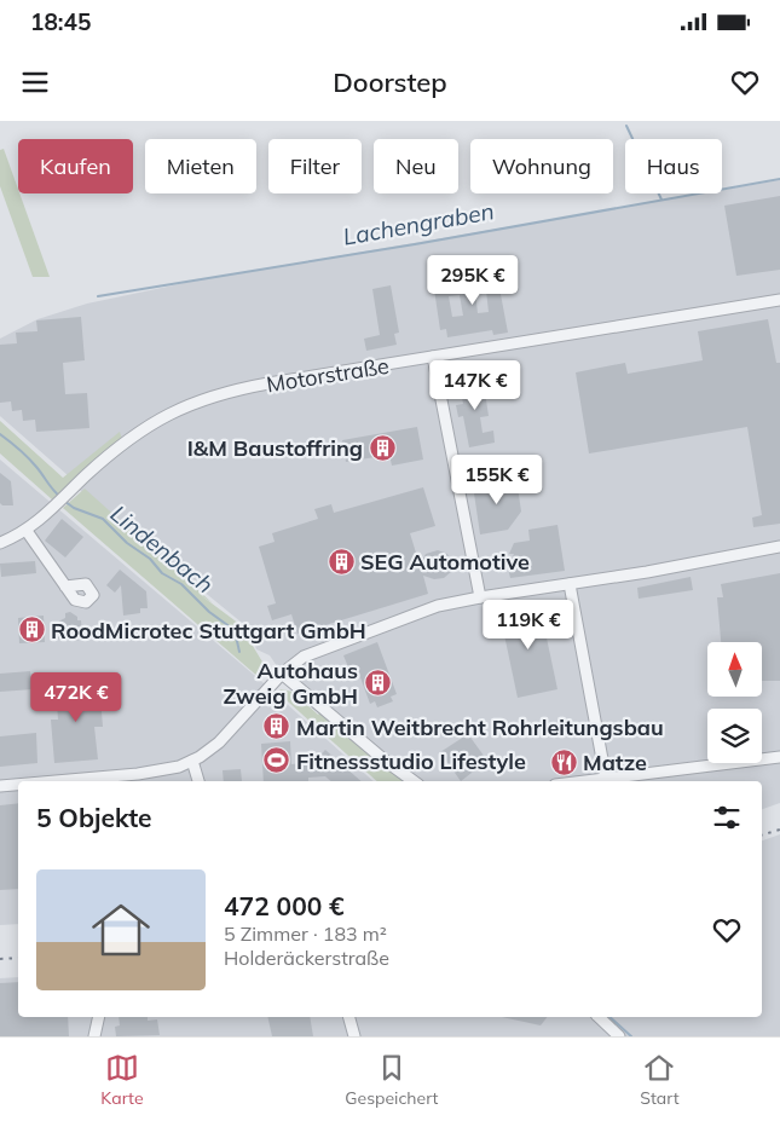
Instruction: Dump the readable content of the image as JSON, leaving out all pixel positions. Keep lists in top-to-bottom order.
{
  "streets": {
    "street": ["Motorstraße"]
  },
  "water": ["Lachengraben", "Lindenbach"],
  "places": {
    "building": [
      "I&M Baustoffring",
      "SEG Automotive",
      "RoodMicrotec Stuttgart GmbH",
      "Autohaus Zweig GmbH",
      "Martin Weitbrecht Rohrleitungsbau"
    ],
    "sports": ["Fitnessstudio Lifestyle"],
    "restaurant": ["Matze"]
  },
  "north": "top",
  "page": {
    "status": "18:45",
    "header": "Doorstep",
    "chip": [
      "Kaufen",
      "Mieten",
      "Filter",
      "Neu",
      "Wohnung",
      "Haus"
    ],
    "price": [
      "295K €",
      "147K €",
      "155K €",
      "119K €",
      "472K €"
    ],
    "heading": "5 Objekte",
    "list": [
      {
        "name": "472 000 €",
        "note": "5 Zimmer · 183 m² · Holderäckerstraße"
      }
    ],
    "tabs": ["Karte", "Gespeichert", "Start"]
  }
}
